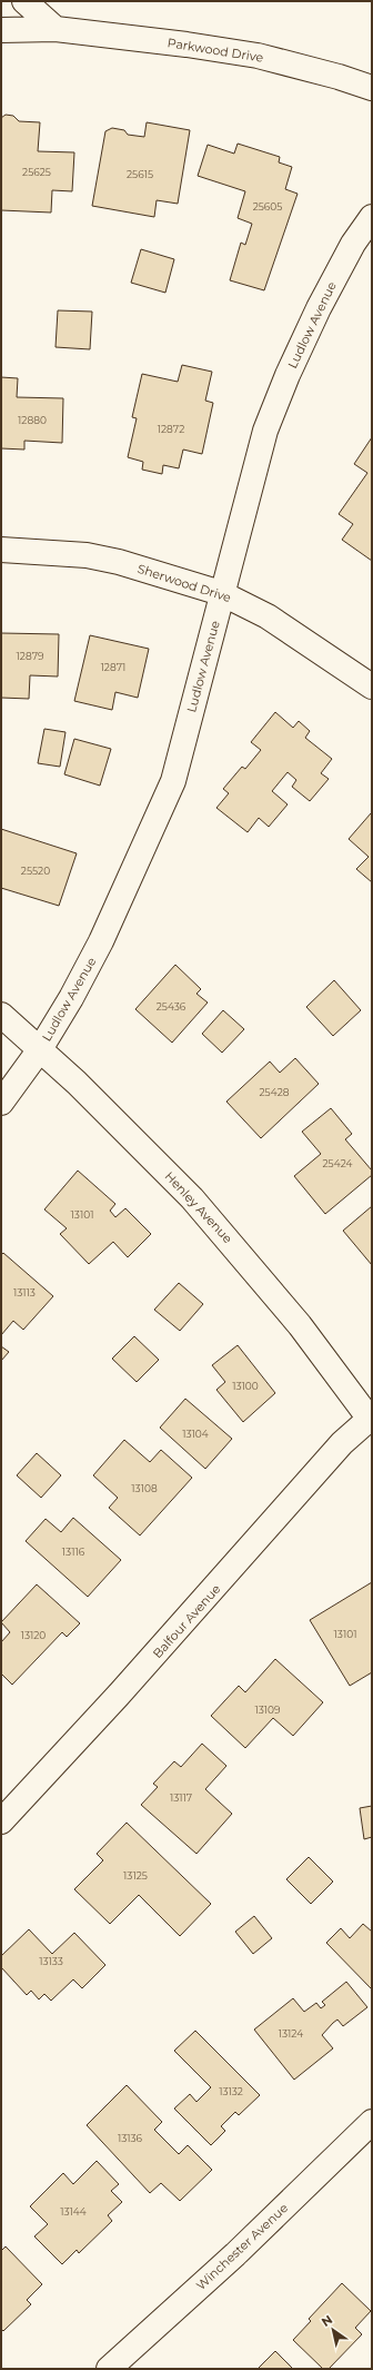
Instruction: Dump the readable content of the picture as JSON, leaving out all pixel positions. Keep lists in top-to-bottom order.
{
  "streets": {
    "street": [
      "Parkwood Drive",
      "Ludlow Avenue",
      "Sherwood Drive",
      "Henley Avenue",
      "Balfour Avenue",
      "Winchester Avenue"
    ]
  },
  "crossings": [
    ["Ludlow Avenue", "Sherwood Drive"],
    ["Ludlow Avenue", "Henley Avenue"],
    ["Henley Avenue", "Balfour Avenue"]
  ],
  "house_numbers": [
    "25625",
    "25615",
    "25605",
    "12880",
    "12872",
    "12879",
    "12871",
    "25520",
    "25436",
    "25428",
    "25424",
    "13101",
    "13113",
    "13100",
    "13104",
    "13108",
    "13116",
    "13101",
    "13120",
    "13109",
    "13117",
    "13125",
    "13133",
    "13124",
    "13132",
    "13136",
    "13144"
  ],
  "north": "top left"
}
